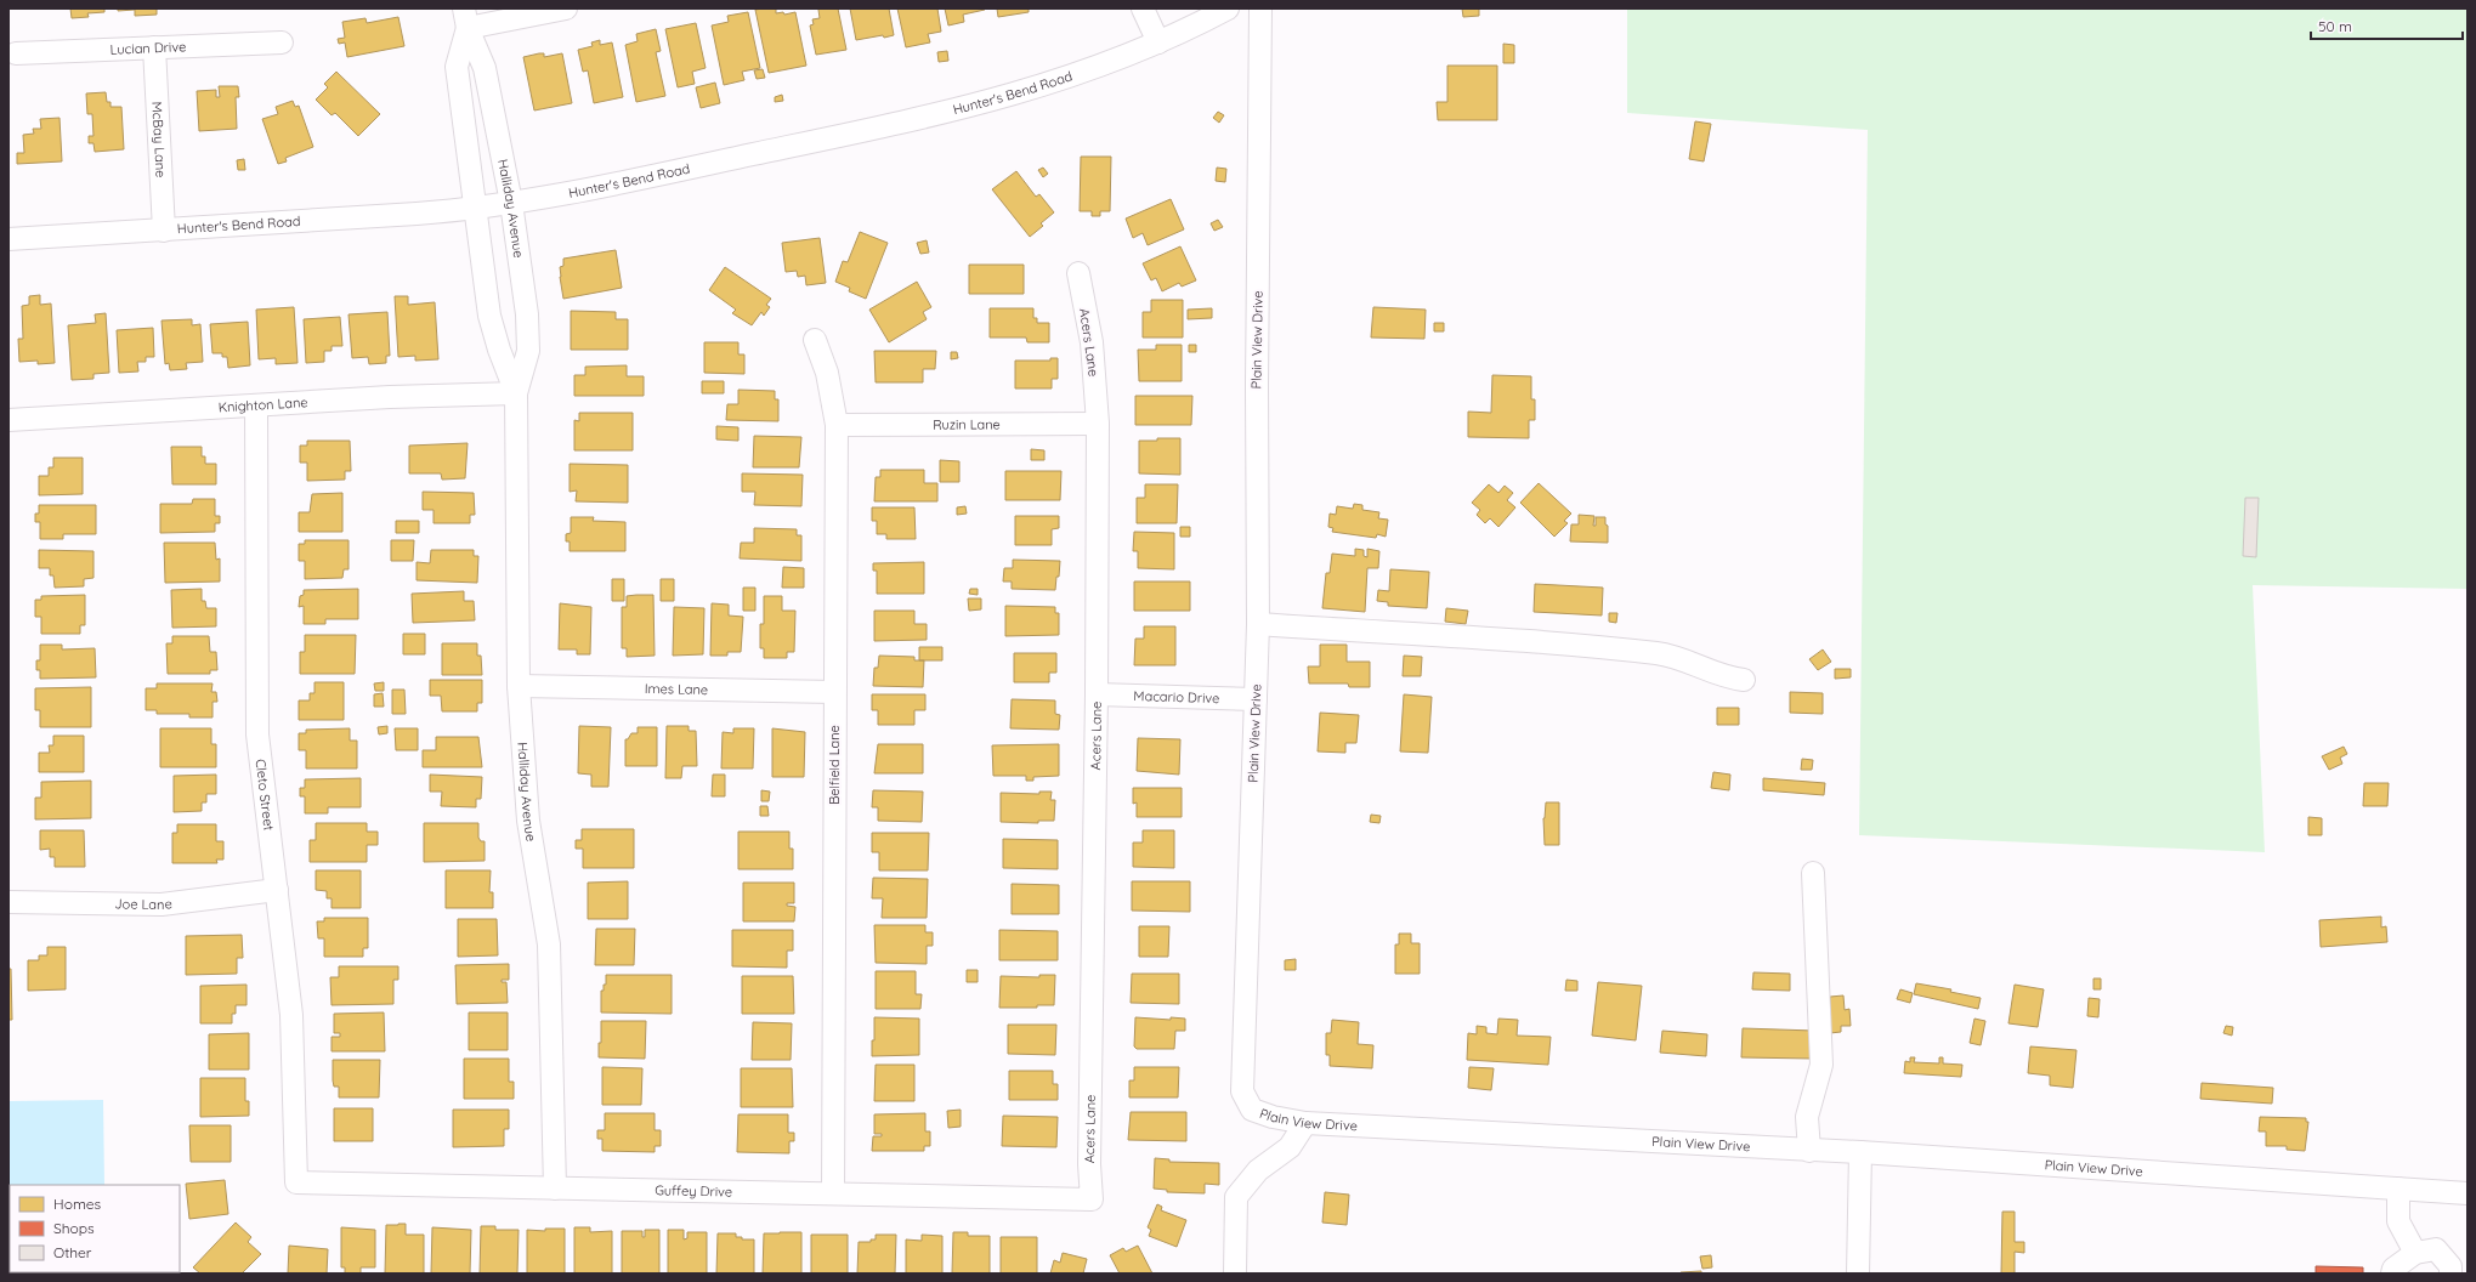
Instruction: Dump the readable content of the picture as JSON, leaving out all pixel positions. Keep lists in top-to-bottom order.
{
  "streets": {
    "street": [
      "Lucian Drive",
      "Hunter's Bend Road",
      "McBay Lane",
      "Halliday Avenue",
      "Plain View Drive",
      "Acers Lane",
      "Knighton Lane",
      "Ruzin Lane",
      "Imes Lane",
      "Macario Drive",
      "Belfield Lane",
      "Cleto Street",
      "Joe Lane",
      "Guffey Drive"
    ]
  },
  "crossings": [
    ["Lucian Drive", "McBay Lane"],
    ["Hunter's Bend Road", "McBay Lane"],
    ["Hunter's Bend Road", "Halliday Avenue"],
    ["Halliday Avenue", "Knighton Lane"],
    ["Halliday Avenue", "Imes Lane"],
    ["Halliday Avenue", "Guffey Drive"],
    ["Plain View Drive", "Macario Drive"],
    ["Acers Lane", "Ruzin Lane"],
    ["Acers Lane", "Macario Drive"],
    ["Acers Lane", "Guffey Drive"],
    ["Knighton Lane", "Cleto Street"],
    ["Ruzin Lane", "Belfield Lane"],
    ["Imes Lane", "Belfield Lane"],
    ["Belfield Lane", "Guffey Drive"],
    ["Cleto Street", "Joe Lane"],
    ["Cleto Street", "Guffey Drive"]
  ],
  "legend": ["Homes", "Shops", "Other"],
  "scale_bar": "50 m"
}
